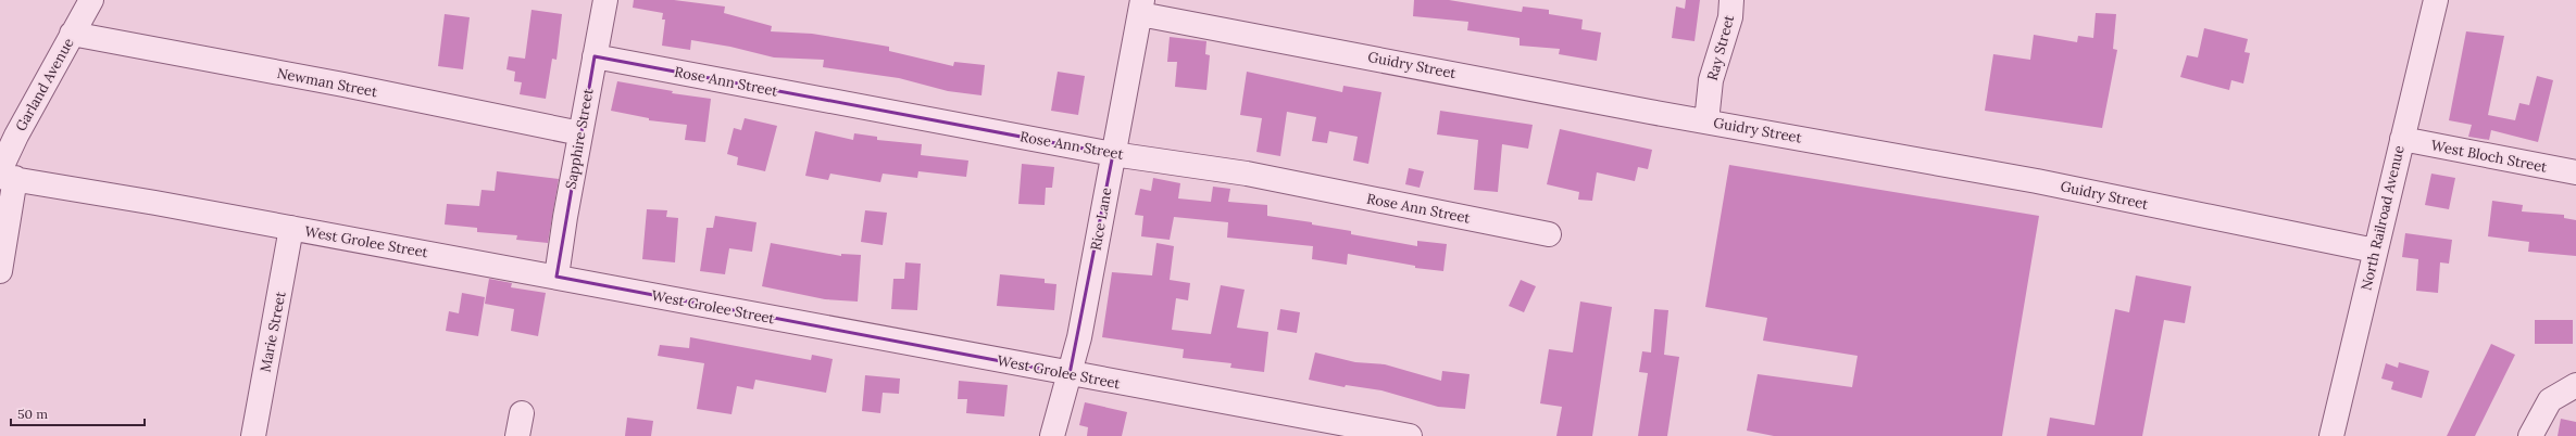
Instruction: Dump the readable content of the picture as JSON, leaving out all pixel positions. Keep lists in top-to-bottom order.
{
  "streets": {
    "street": [
      "Ray Street",
      "Guidry Street",
      "Rose Ann Street",
      "Newman Street",
      "Garland Avenue",
      "Sapphire Street",
      "West Bloch Street",
      "North Railroad Avenue",
      "Rice Lane",
      "West Grolee Street",
      "Marie Street"
    ]
  },
  "crossings": [
    ["Ray Street", "Guidry Street"],
    ["Guidry Street", "North Railroad Avenue"],
    ["Guidry Street", "Rice Lane"],
    ["Rose Ann Street", "Sapphire Street"],
    ["Rose Ann Street", "Rice Lane"],
    ["Newman Street", "Garland Avenue"],
    ["Newman Street", "Sapphire Street"],
    ["Garland Avenue", "West Grolee Street"],
    ["Sapphire Street", "West Grolee Street"],
    ["West Bloch Street", "North Railroad Avenue"],
    ["Rice Lane", "West Grolee Street"],
    ["West Grolee Street", "Marie Street"]
  ],
  "scale_bar": "50 m"
}
